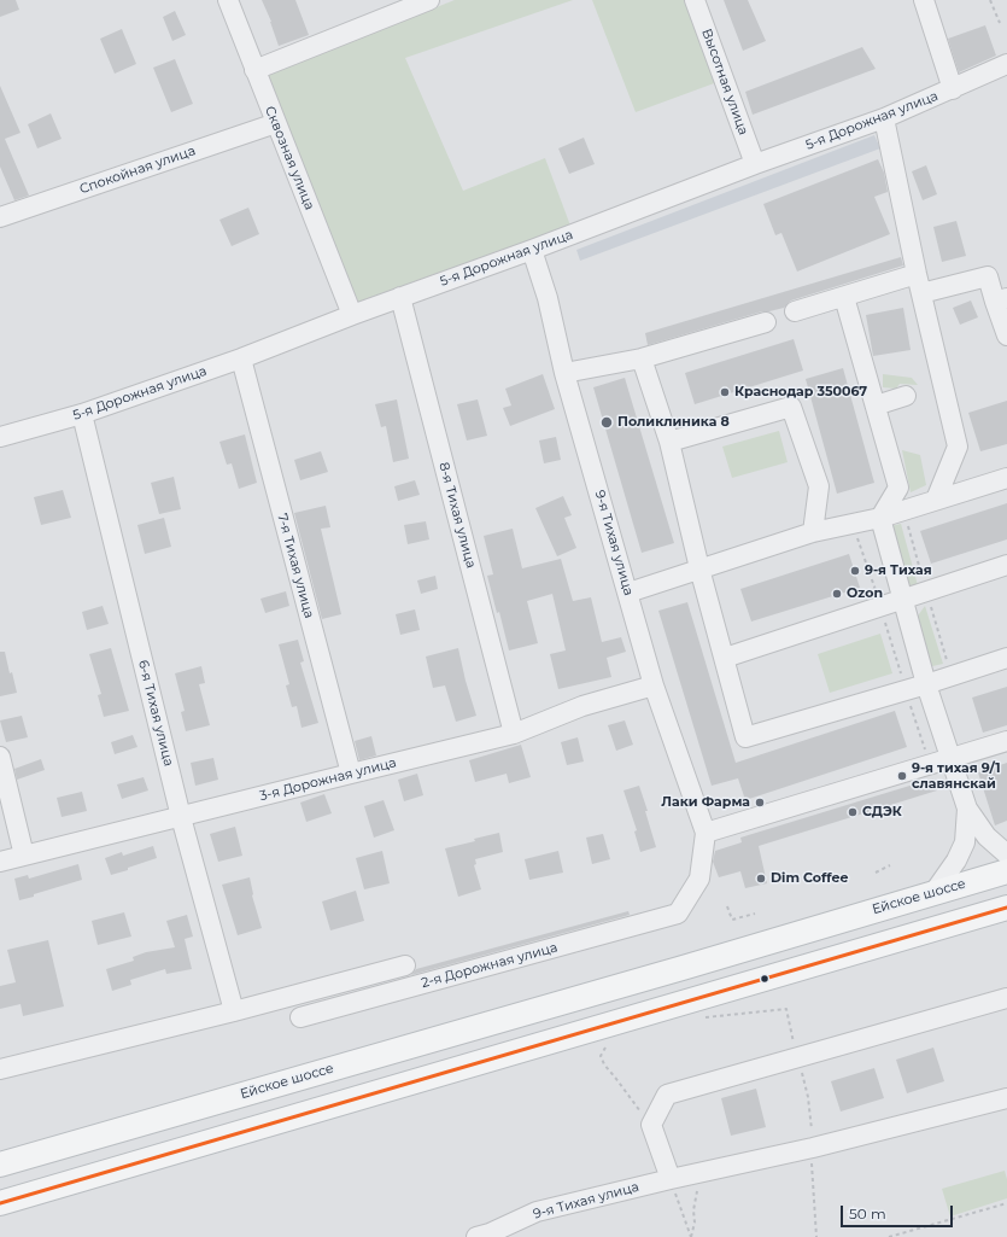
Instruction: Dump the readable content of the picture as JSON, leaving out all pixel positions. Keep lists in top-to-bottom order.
{
  "streets": {
    "main road": ["Ейское шоссе"],
    "street": [
      "Высотная улица",
      "5-я Дорожная улица",
      "Сквозная улица",
      "Спокойная улица",
      "8-я Тихая улица",
      "9-я Тихая улица",
      "7-я Тихая улица",
      "6-я Тихая улица",
      "3-я Дорожная улица",
      "2-я Дорожная улица"
    ]
  },
  "crossings": [
    ["Высотная улица", "5-я Дорожная улица"],
    ["5-я Дорожная улица", "Сквозная улица"],
    ["5-я Дорожная улица", "8-я Тихая улица"],
    ["5-я Дорожная улица", "9-я Тихая улица"],
    ["5-я Дорожная улица", "7-я Тихая улица"],
    ["5-я Дорожная улица", "6-я Тихая улица"],
    ["Сквозная улица", "Спокойная улица"],
    ["8-я Тихая улица", "3-я Дорожная улица"],
    ["9-я Тихая улица", "3-я Дорожная улица"],
    ["9-я Тихая улица", "2-я Дорожная улица"],
    ["7-я Тихая улица", "3-я Дорожная улица"],
    ["6-я Тихая улица", "3-я Дорожная улица"]
  ],
  "places": [
    "Краснодар 350067",
    "Поликлиника 8",
    "9-я Тихая",
    "Ozon",
    "9-я тихая 9/1 славянскай",
    "Лаки Фарма",
    "СДЭК",
    "Dim Coffee"
  ],
  "scale_bar": "50 m"
}
